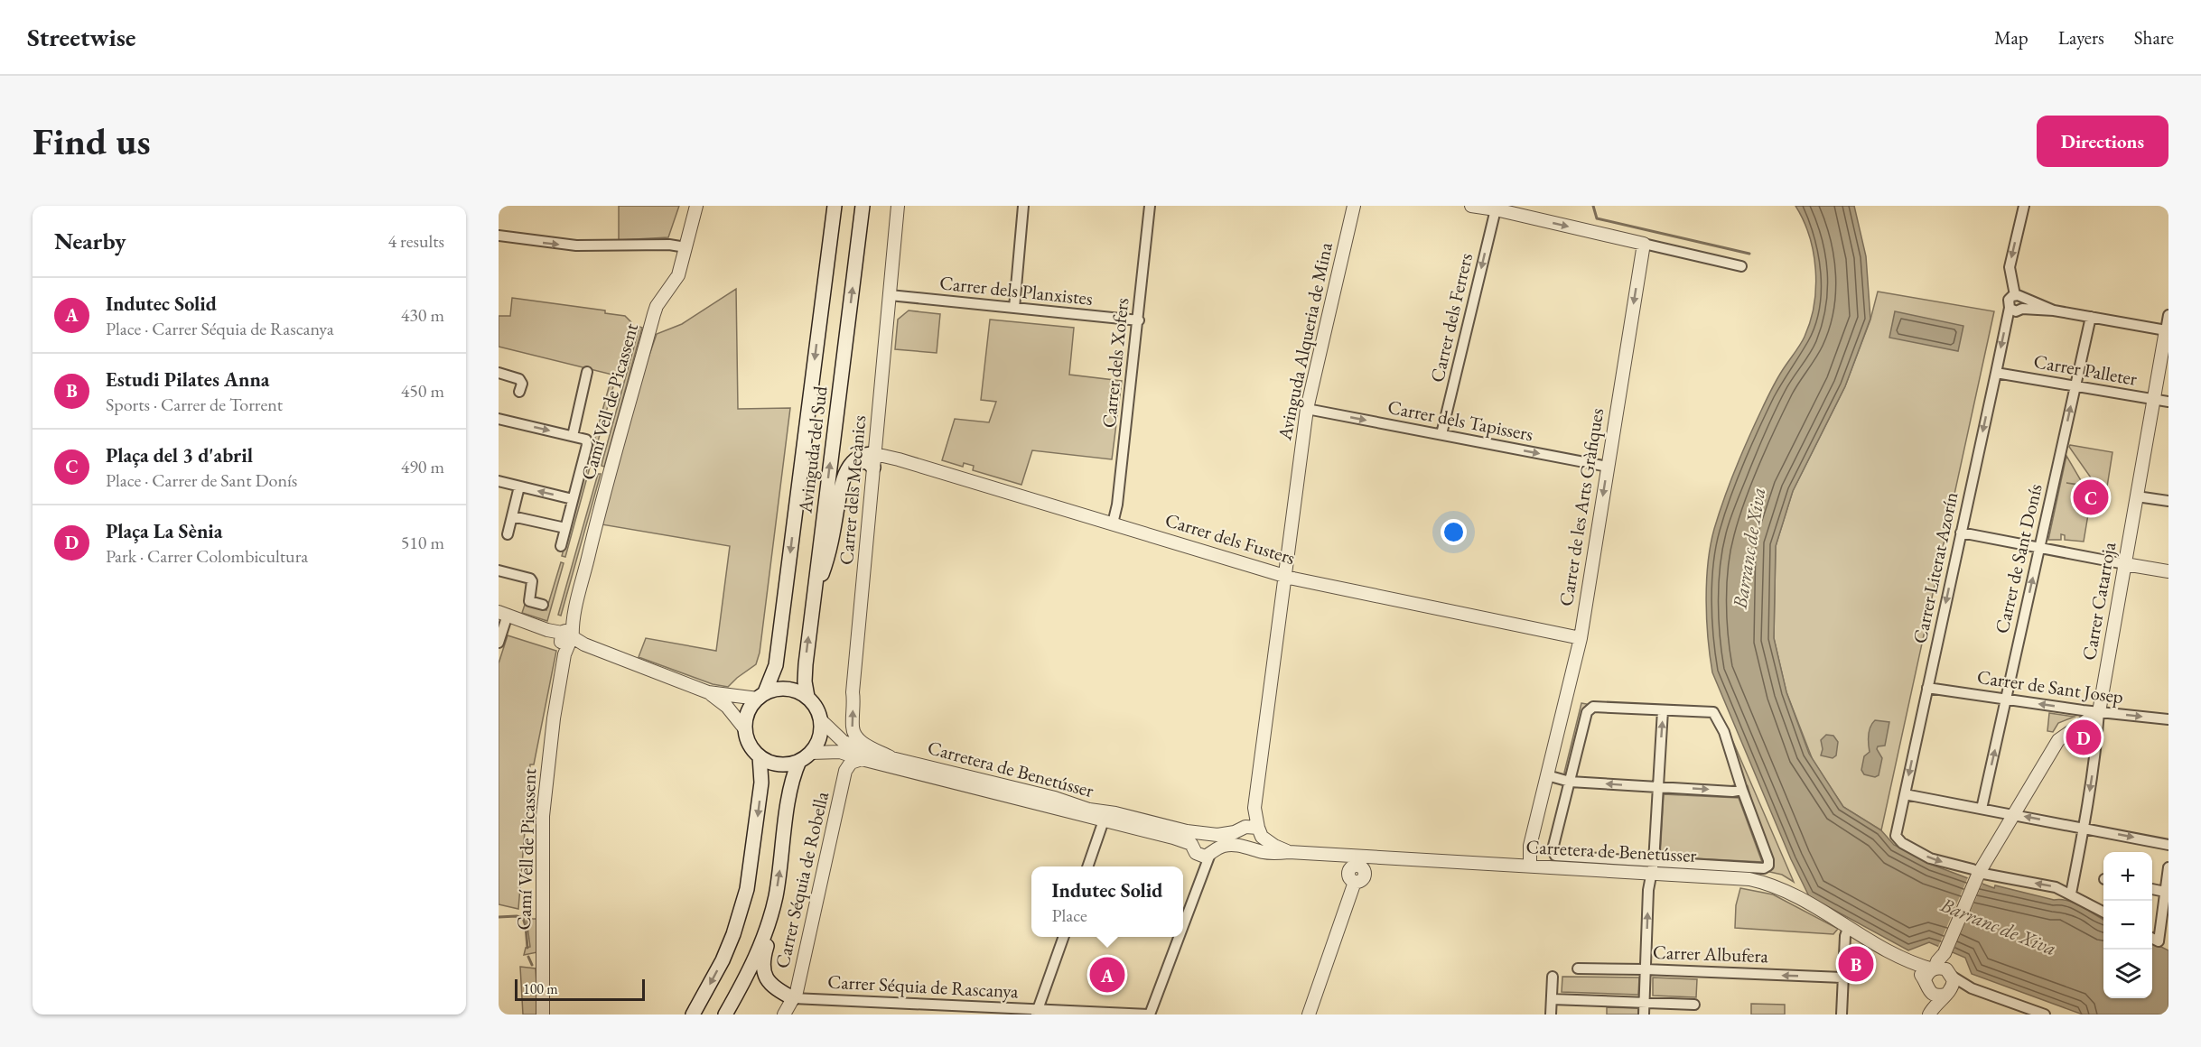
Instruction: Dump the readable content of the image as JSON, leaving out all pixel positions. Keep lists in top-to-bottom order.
{
  "streets": {
    "main road": ["Avinguda del Sud"],
    "street": [
      "Carrer dels Planxistes",
      "Carrer dels Ferrers",
      "Avinguda Alqueria de Mina",
      "Carrer dels Xofers",
      "Carrer Palleter",
      "Camí Vell de Picassent",
      "Carrer dels Tapissers",
      "Carrer dels Mecànics",
      "Carrer de les Arts Gràfiques",
      "Carrer dels Fusters",
      "Carrer de Sant Donís",
      "Carrer Literat Azorín",
      "Carrer Catarroja",
      "Carrer de Sant Josep",
      "Carretera de Benetússer",
      "Carrer Séquia de Robella",
      "Carrer Albufera",
      "Carrer Séquia de Rascanya"
    ]
  },
  "crossings": [
    ["Carrer dels Planxistes", "Carrer dels Xofers"],
    ["Carrer dels Planxistes", "Carrer dels Mecànics"],
    ["Carrer dels Ferrers", "Carrer dels Tapissers"],
    ["Avinguda Alqueria de Mina", "Carrer dels Tapissers"],
    ["Avinguda Alqueria de Mina", "Carrer dels Fusters"],
    ["Avinguda Alqueria de Mina", "Carretera de Benetússer"],
    ["Carrer dels Xofers", "Carrer dels Fusters"],
    ["Carrer Palleter", "Carrer de Sant Donís"],
    ["Carrer Palleter", "Carrer Literat Azorín"],
    ["Carrer Palleter", "Carrer Catarroja"],
    ["Carrer dels Tapissers", "Carrer de les Arts Gràfiques"],
    ["Avinguda del Sud", "Carretera de Benetússer"],
    ["Carrer dels Mecànics", "Carrer dels Fusters"],
    ["Carrer dels Mecànics", "Carretera de Benetússer"],
    ["Carrer de les Arts Gràfiques", "Carrer dels Fusters"],
    ["Carrer de les Arts Gràfiques", "Carretera de Benetússer"],
    ["Carrer de Sant Donís", "Carrer de Sant Josep"],
    ["Carrer Literat Azorín", "Carrer de Sant Josep"],
    ["Carrer Catarroja", "Carrer de Sant Josep"],
    ["Carretera de Benetússer", "Carrer Séquia de Robella"],
    ["Carrer Séquia de Robella", "Carrer Séquia de Rascanya"]
  ],
  "one_way": [
    "Carrer dels Ferrers",
    "Carrer dels Tapissers",
    "Carrer dels Mecànics",
    "Carrer de les Arts Gràfiques",
    "Carrer de Sant Donís",
    "Carrer Literat Azorín",
    "Carrer Albufera"
  ],
  "water": ["Barranc de Xiva"],
  "scale_bar": "100 m",
  "page": {
    "header": "Streetwise",
    "nav": ["Map", "Layers", "Share"],
    "buttons": "Directions",
    "title": "Find us",
    "heading": ["Nearby", "4 results"],
    "list": [
      {
        "mark": "A",
        "name": "Indutec Solid",
        "note": "Place · Carrer Séquia de Rascanya",
        "value": "430 m"
      },
      {
        "mark": "B",
        "name": "Estudi Pilates Anna",
        "note": "Sports · Carrer de Torrent",
        "value": "450 m"
      },
      {
        "mark": "C",
        "name": "Plaça del 3 d'abril",
        "note": "Place · Carrer de Sant Donís",
        "value": "490 m"
      },
      {
        "mark": "D",
        "name": "Plaça La Sènia",
        "note": "Park · Carrer Colombicultura",
        "value": "510 m"
      }
    ],
    "pins": [
      "C",
      "D",
      "B",
      "A"
    ],
    "map_buttons": ["+", "−"],
    "popup": ["Indutec Solid", "Place"],
    "scale": "100 m"
  }
}
